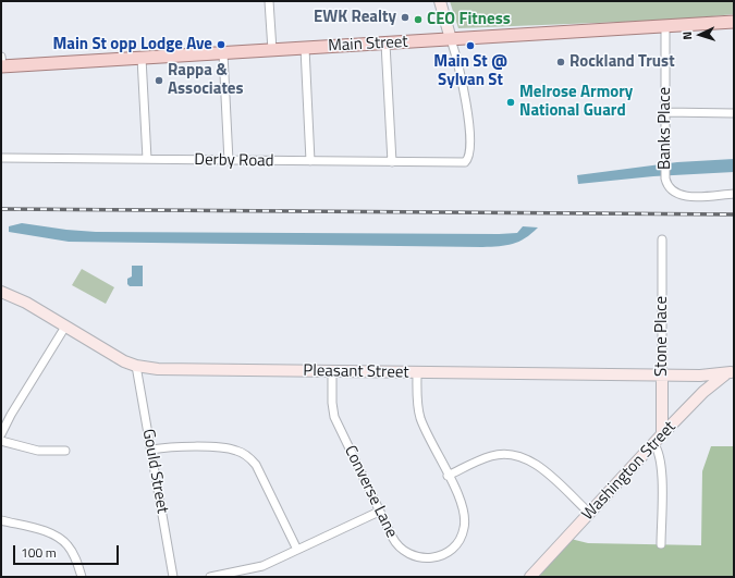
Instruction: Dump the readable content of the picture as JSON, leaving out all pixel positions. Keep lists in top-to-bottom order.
{
  "streets": {
    "main road": [
      "Main Street",
      "Stone Place",
      "Pleasant Street",
      "Washington Street"
    ],
    "street": [
      "Banks Place",
      "Derby Road",
      "Gould Street",
      "Converse Lane"
    ]
  },
  "crossings": [
    ["Main Street", "Banks Place"],
    ["Main Street", "Derby Road"],
    ["Stone Place", "Pleasant Street"],
    ["Stone Place", "Washington Street"],
    ["Pleasant Street", "Gould Street"],
    ["Pleasant Street", "Washington Street"],
    ["Pleasant Street", "Converse Lane"]
  ],
  "places": [
    "EWK Realty",
    "CEO Fitness",
    "Main St opp Lodge Ave",
    "Main St @ Sylvan St",
    "Rockland Trust",
    "Rappa & Associates",
    "Melrose Armory National Guard"
  ],
  "scale_bar": "100 m",
  "north": "left"
}
